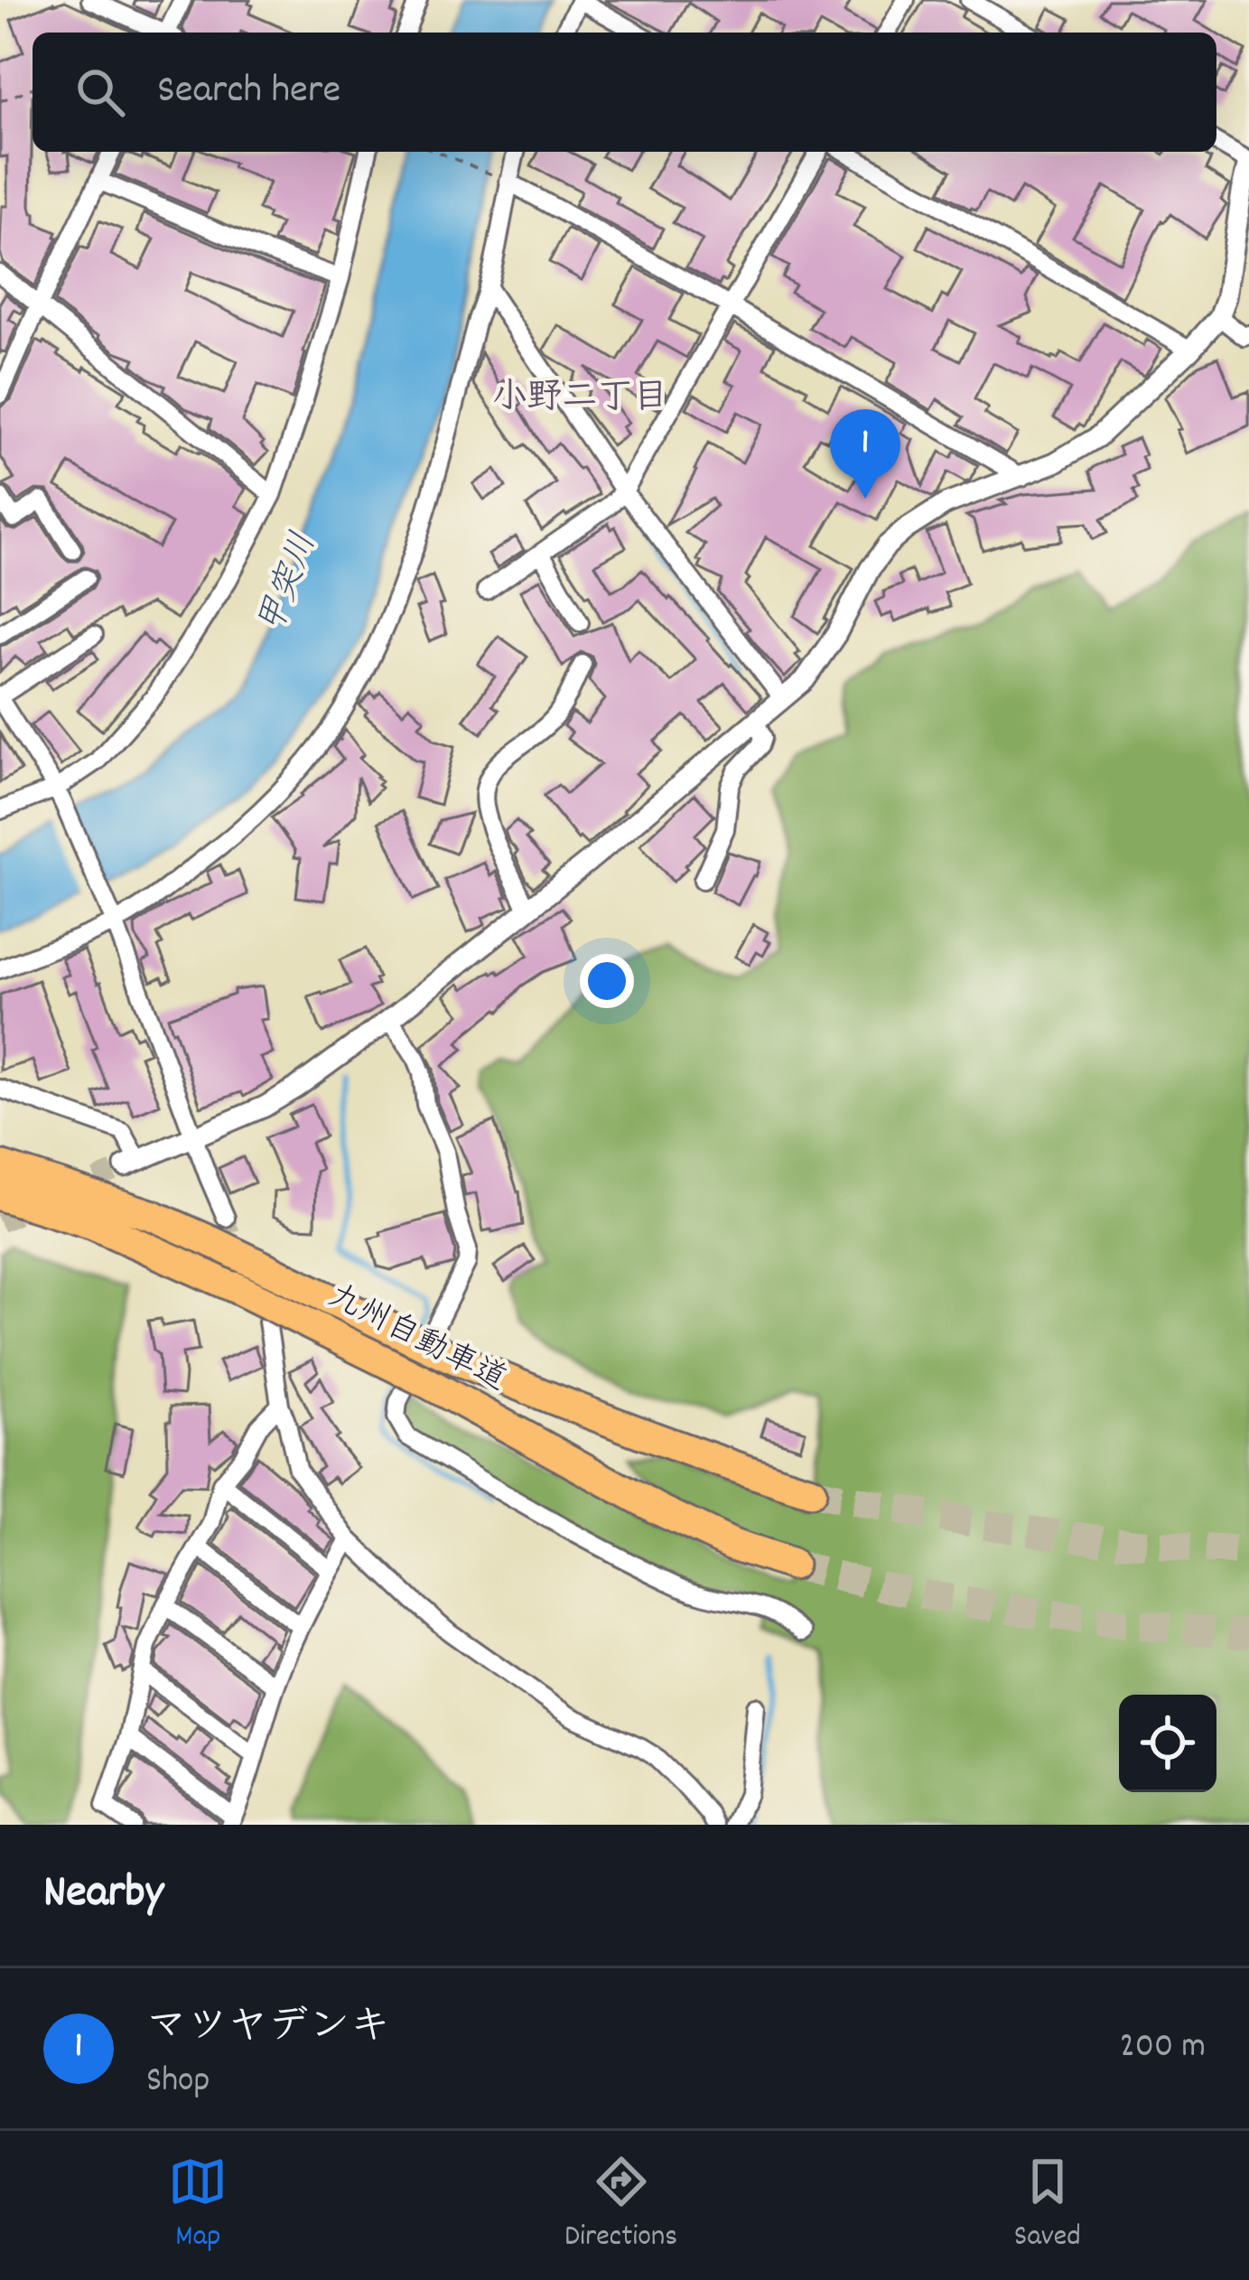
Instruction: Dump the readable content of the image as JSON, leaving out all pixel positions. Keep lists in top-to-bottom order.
{
  "streets": {
    "highway": ["九州自動車道"]
  },
  "districts": ["小野二丁目"],
  "water": ["甲突川"],
  "page": {
    "search": "Search here",
    "pins": "1",
    "heading": "Nearby",
    "list": [
      {
        "mark": "1",
        "name": "マツヤデンキ",
        "note": "Shop",
        "value": "200 m"
      }
    ],
    "nav": ["Map", "Directions", "Saved"]
  }
}
